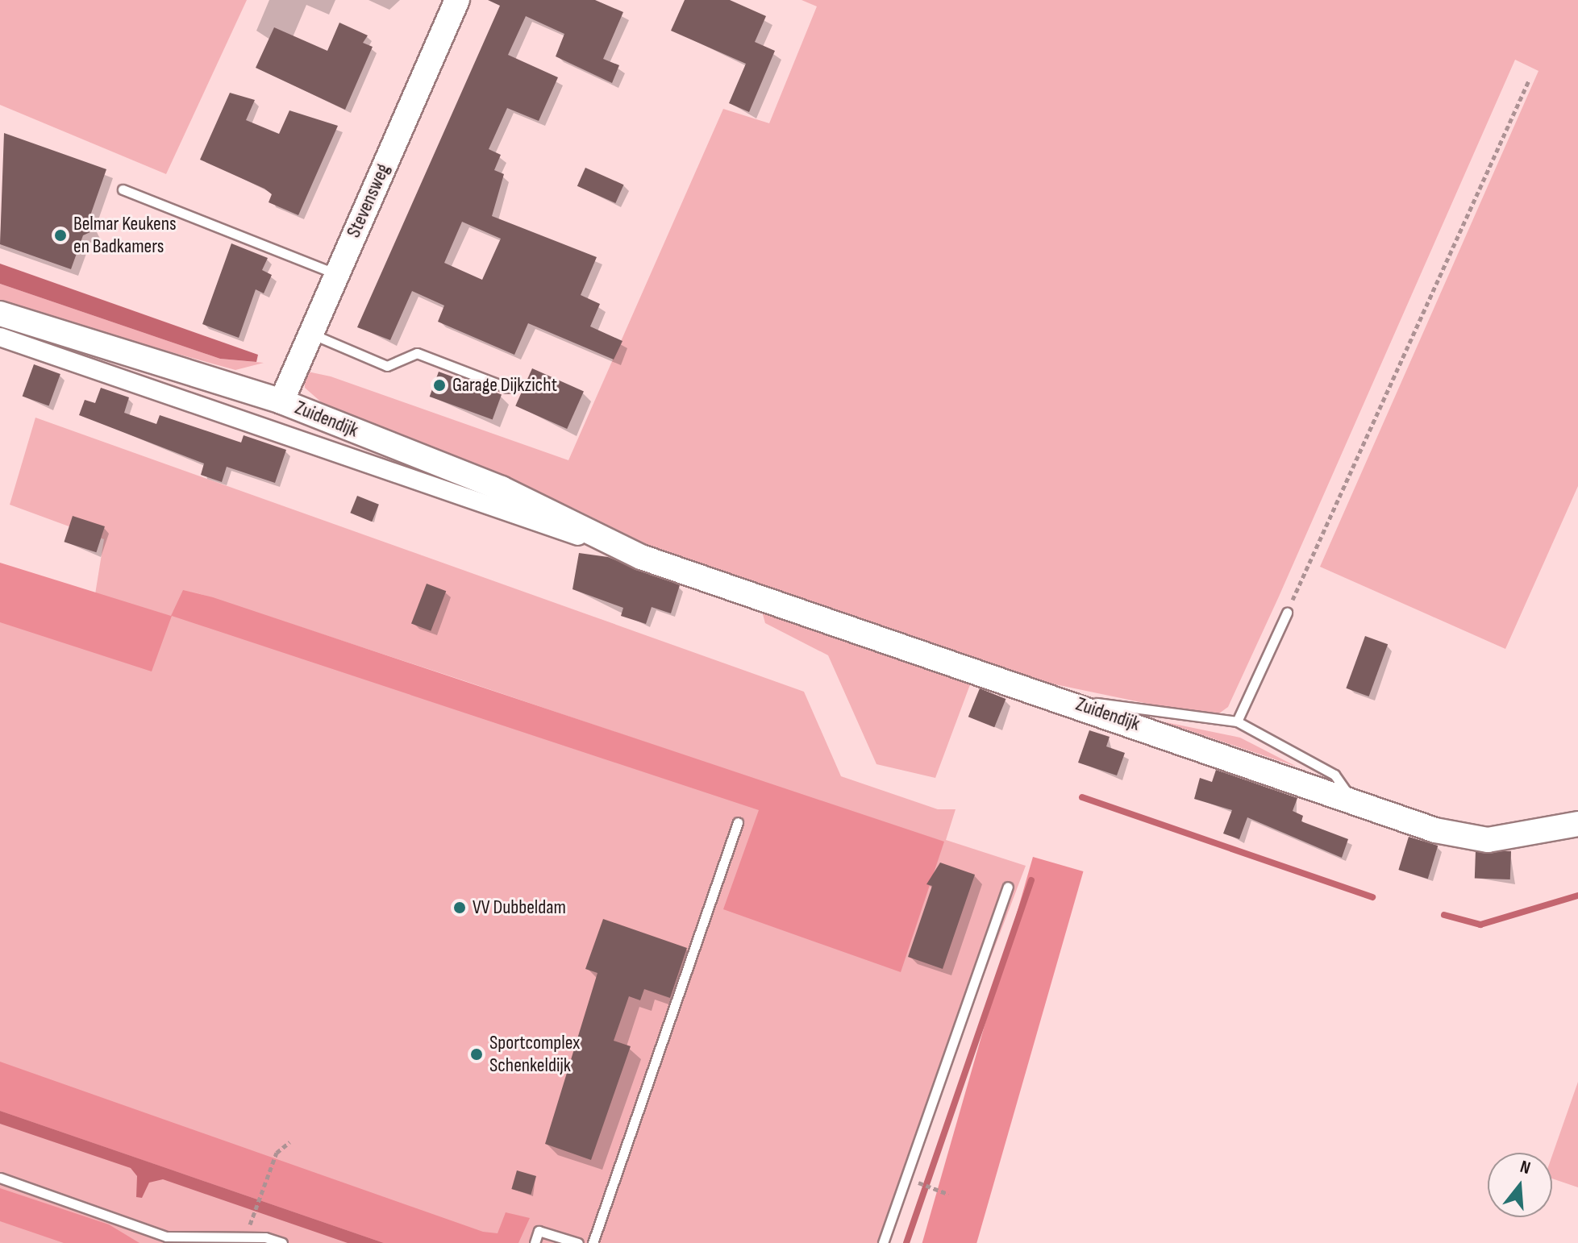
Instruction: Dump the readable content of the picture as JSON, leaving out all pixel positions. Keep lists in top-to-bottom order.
{
  "streets": {
    "street": ["Stevensweg", "Zuidendijk"]
  },
  "crossings": [
    ["Stevensweg", "Zuidendijk"]
  ],
  "places": [
    "Belmar Keukens en Badkamers",
    "Garage Dijkzicht",
    "VV Dubbeldam",
    "Sportcomplex Schenkeldijk"
  ],
  "north": "top"
}
